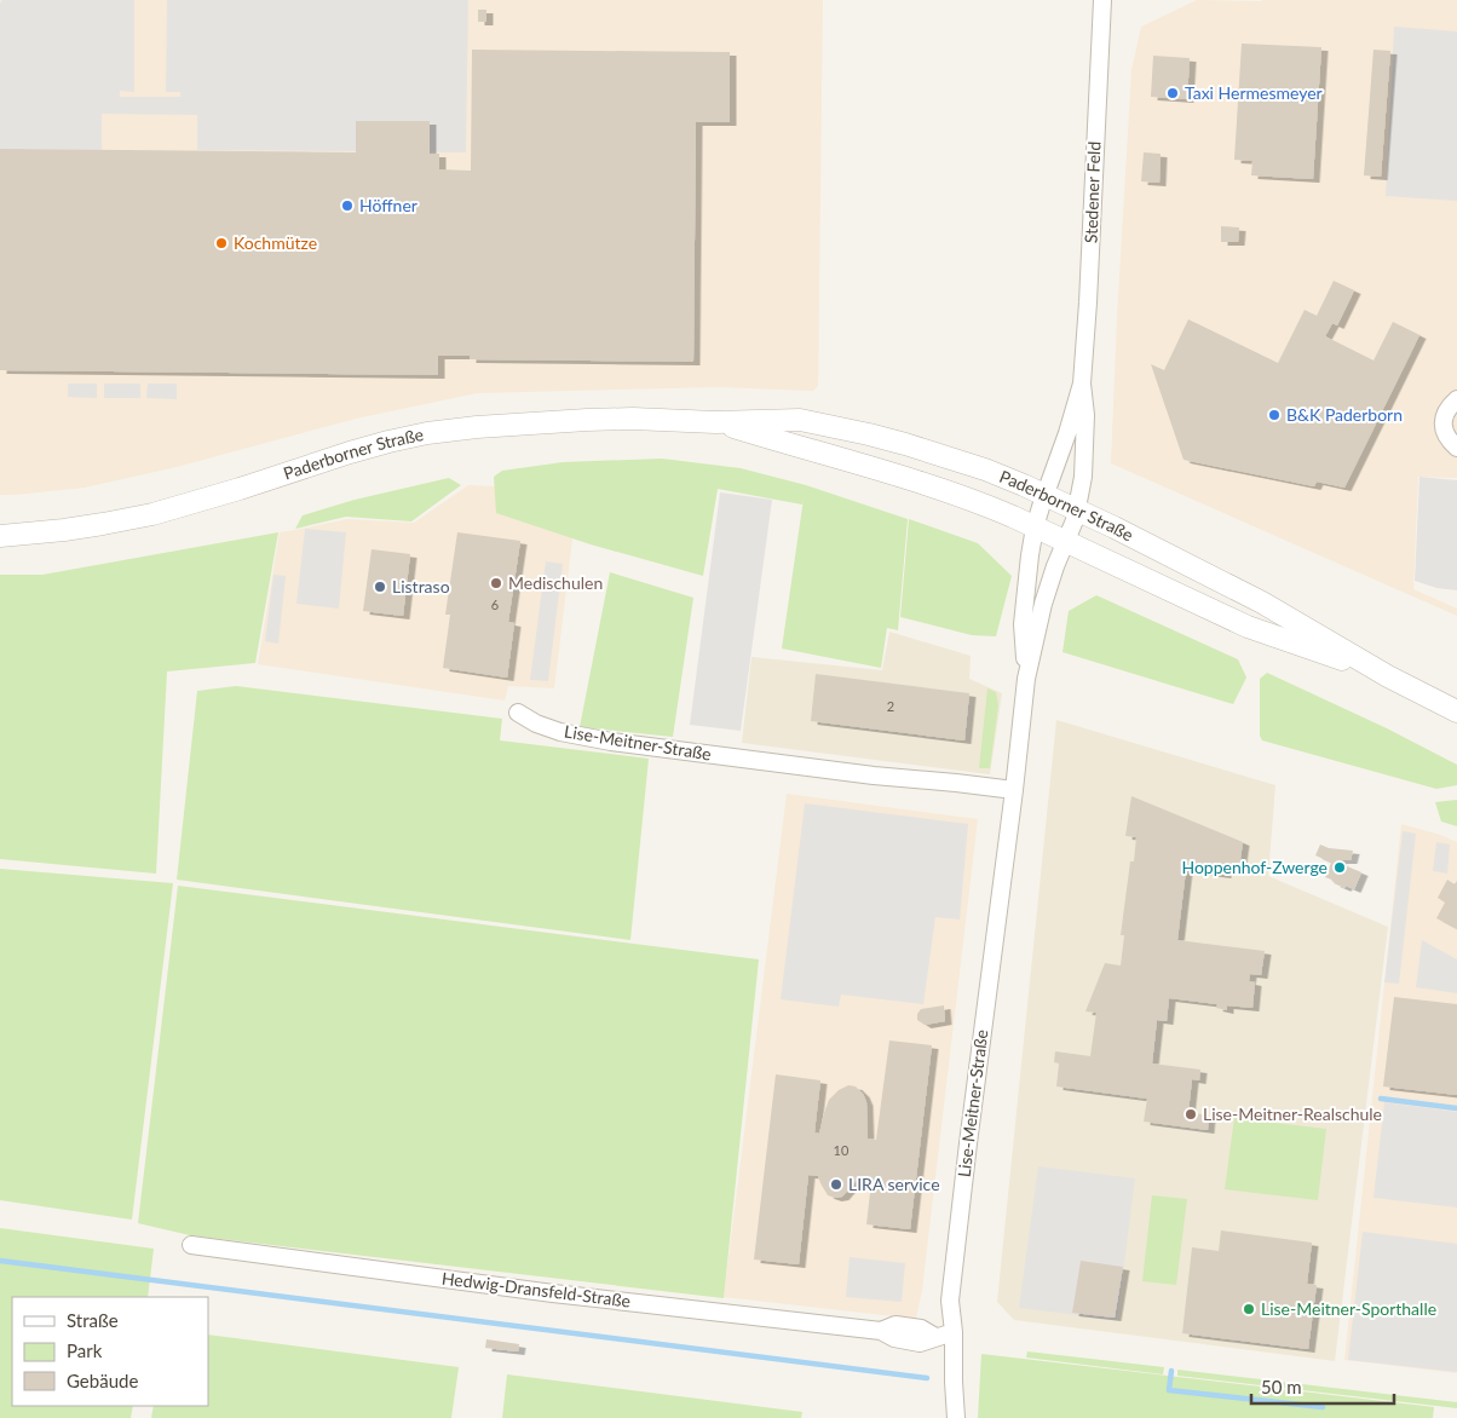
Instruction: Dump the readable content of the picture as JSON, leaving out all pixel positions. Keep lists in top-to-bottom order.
{
  "streets": {
    "street": [
      "Stedener Feld",
      "Paderborner Straße",
      "Lise-Meitner-Straße",
      "Hedwig-Dransfeld-Straße"
    ]
  },
  "crossings": [
    ["Stedener Feld", "Paderborner Straße"],
    ["Stedener Feld", "Lise-Meitner-Straße"],
    ["Paderborner Straße", "Lise-Meitner-Straße"],
    ["Lise-Meitner-Straße", "Hedwig-Dransfeld-Straße"]
  ],
  "places": [
    "Taxi Hermesmeyer",
    "Höffner",
    "Kochmütze",
    "B&K Paderborn",
    "Medischulen",
    "Listraso",
    "Hoppenhof-Zwerge",
    "Lise-Meitner-Realschule",
    "LIRA service",
    "Lise-Meitner-Sporthalle"
  ],
  "house_numbers": ["6", "2", "10"],
  "legend": ["Straße", "Park", "Gebäude"],
  "scale_bar": "50 m"
}
